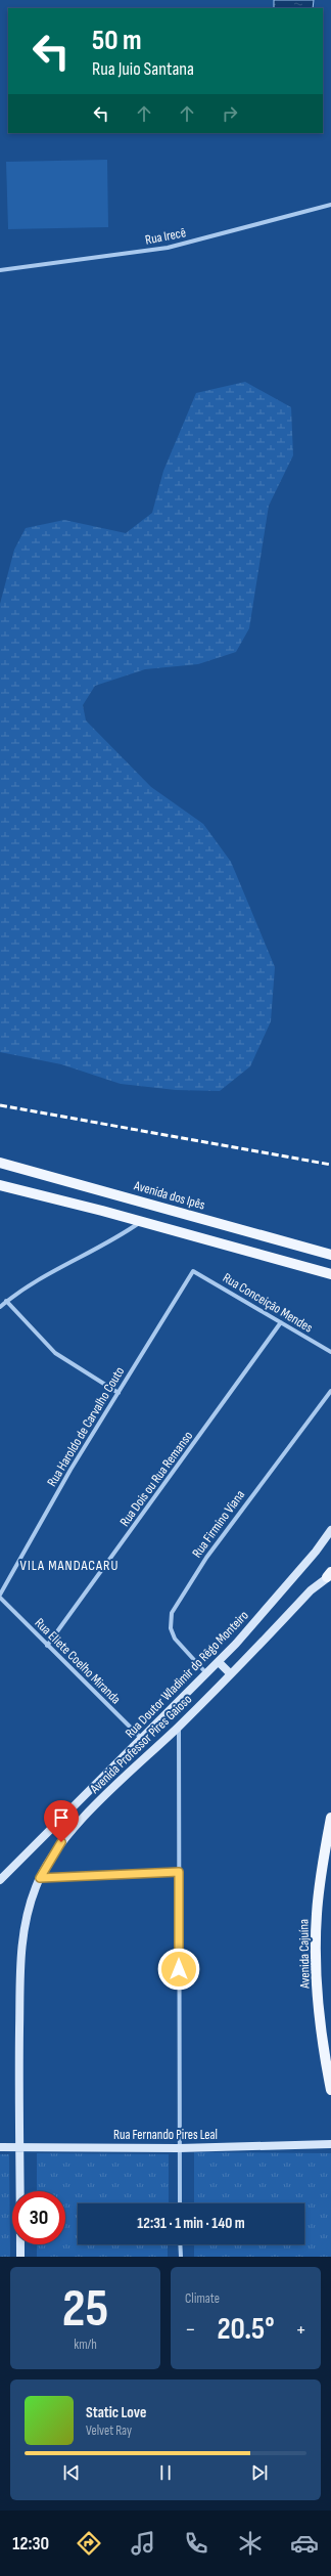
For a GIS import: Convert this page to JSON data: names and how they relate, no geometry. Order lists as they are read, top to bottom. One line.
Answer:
{"streets":{"main road":["Avenida dos Ipês","Rua Doutor Wladimir do Rêgo Monteiro","Avenida Professor Pires Gaioso","Avenida Cajuína","Rua Fernando Pires Leal"],"street":["Rua Irecê","Rua Conceição Mendes","Rua Haroldo de Carvalho Couto","Rua Dois ou Rua Remanso","Rua Firmino Viana","Rua Eliete Coelho Miranda"]},"crossings":[["Rua Conceição Mendes","Rua Haroldo de Carvalho Couto"],["Rua Conceição Mendes","Rua Dois ou Rua Remanso"],["Rua Dois ou Rua Remanso","Rua Eliete Coelho Miranda"],["Rua Firmino Viana","Rua Doutor Wladimir do Rêgo Monteiro"],["Rua Eliete Coelho Miranda","Rua Doutor Wladimir do Rêgo Monteiro"],["Avenida Professor Pires Gaioso","Rua Fernando Pires Leal"]],"districts":["VILA MANDACARU"],"page":{"turn":["50 m","Rua Juio Santana"],"limit":"30","trip":"12:31 · 1 min · 140 m","tile":[["25","km/h"],"Climate"],"heat":["−","20.5°","+"],"song":["Static Love","Velvet Ray"],"tabs":"12:30"}}
